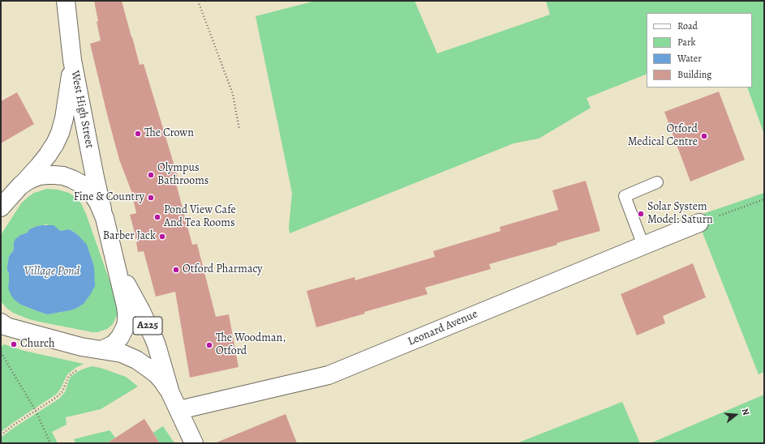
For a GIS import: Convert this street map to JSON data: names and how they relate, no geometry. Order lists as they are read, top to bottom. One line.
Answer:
{"streets":{"street":["West High Street","A225","Leonard Avenue"]},"crossings":[["West High Street","A225"],["A225","Leonard Avenue"]],"water":["Village Pond"],"places":["The Crown","Otford Medical Centre","Olympus Bathrooms","Fine & Country","Solar System Model: Saturn","Pond View Cafe And Tea Rooms","Barber Jack","Otford Pharmacy","Church","The Woodman, Otford"],"legend":["Road","Park","Water","Building"],"north":"right"}
